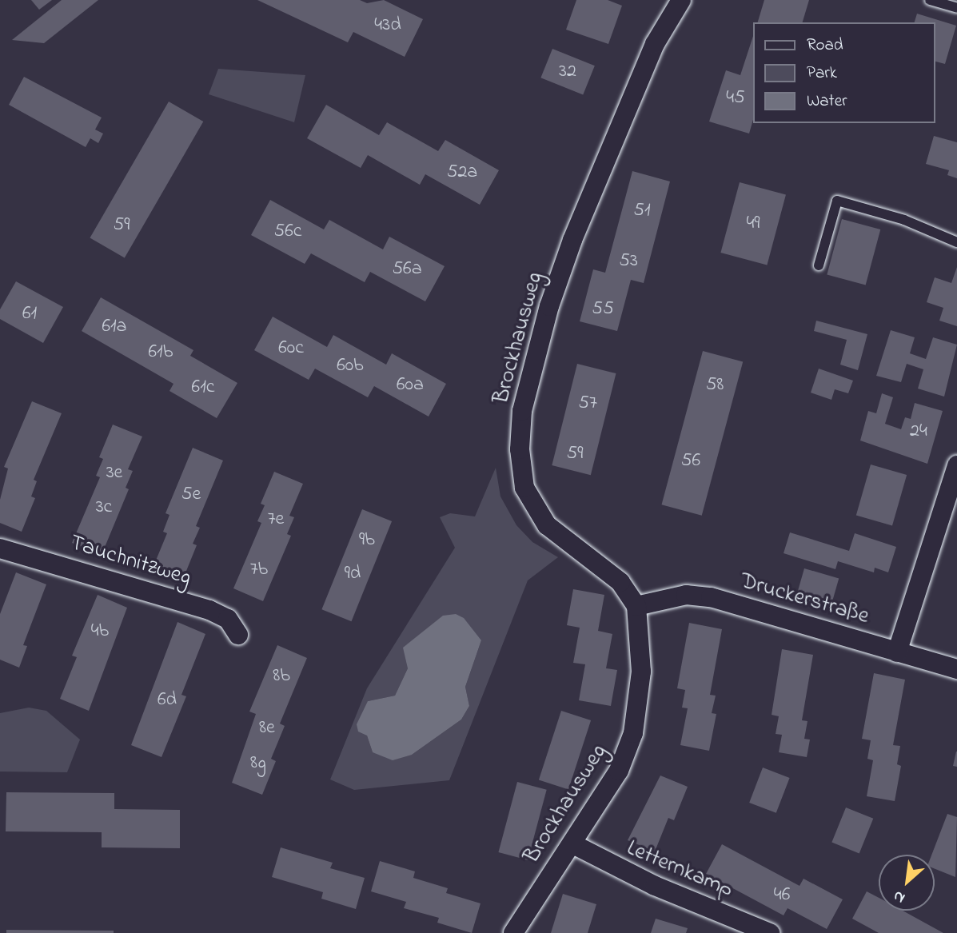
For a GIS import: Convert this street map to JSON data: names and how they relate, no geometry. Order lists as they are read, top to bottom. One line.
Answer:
{"streets":{"street":["Brockhausweg","Tauchnitzweg","Druckerstraße","Letternkamp"]},"crossings":[["Brockhausweg","Druckerstraße"],["Brockhausweg","Letternkamp"]],"house_numbers":["43d","32","45","52a","51","49","59","56c","53","56a","55","61","61a","60c","61b","60b","60a","58","61c","57","24","59","56","3e","5e","3c","7e","9b","7b","9d","4b","8b","6d","8e","8g","46"],"legend":["Road","Park","Water"],"north":"bottom left"}
